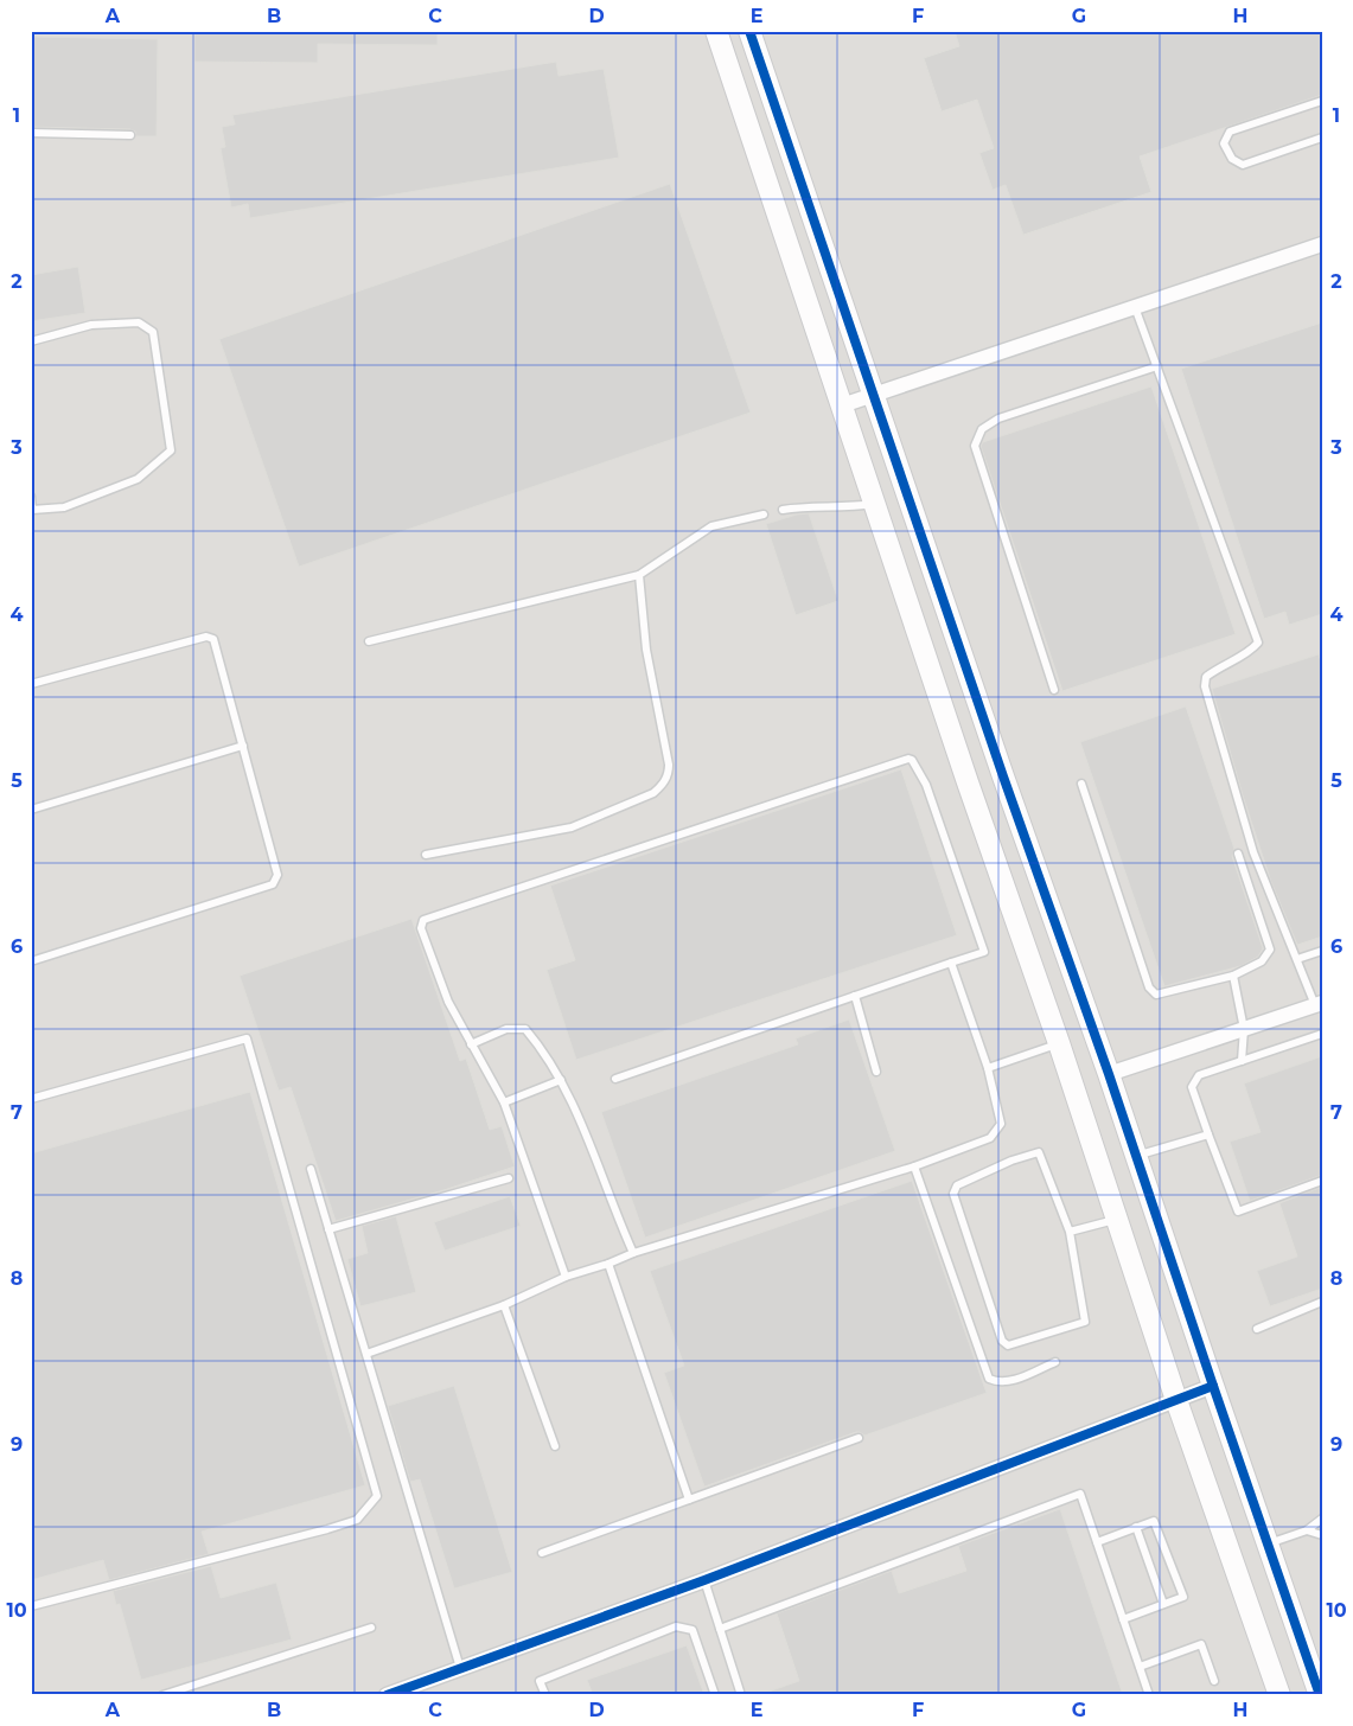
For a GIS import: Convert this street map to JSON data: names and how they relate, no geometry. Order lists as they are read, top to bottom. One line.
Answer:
{"grid":{"columns":["A","B","C","D","E","F","G","H"],"rows":["1","2","3","4","5","6","7","8","9","10"]}}
